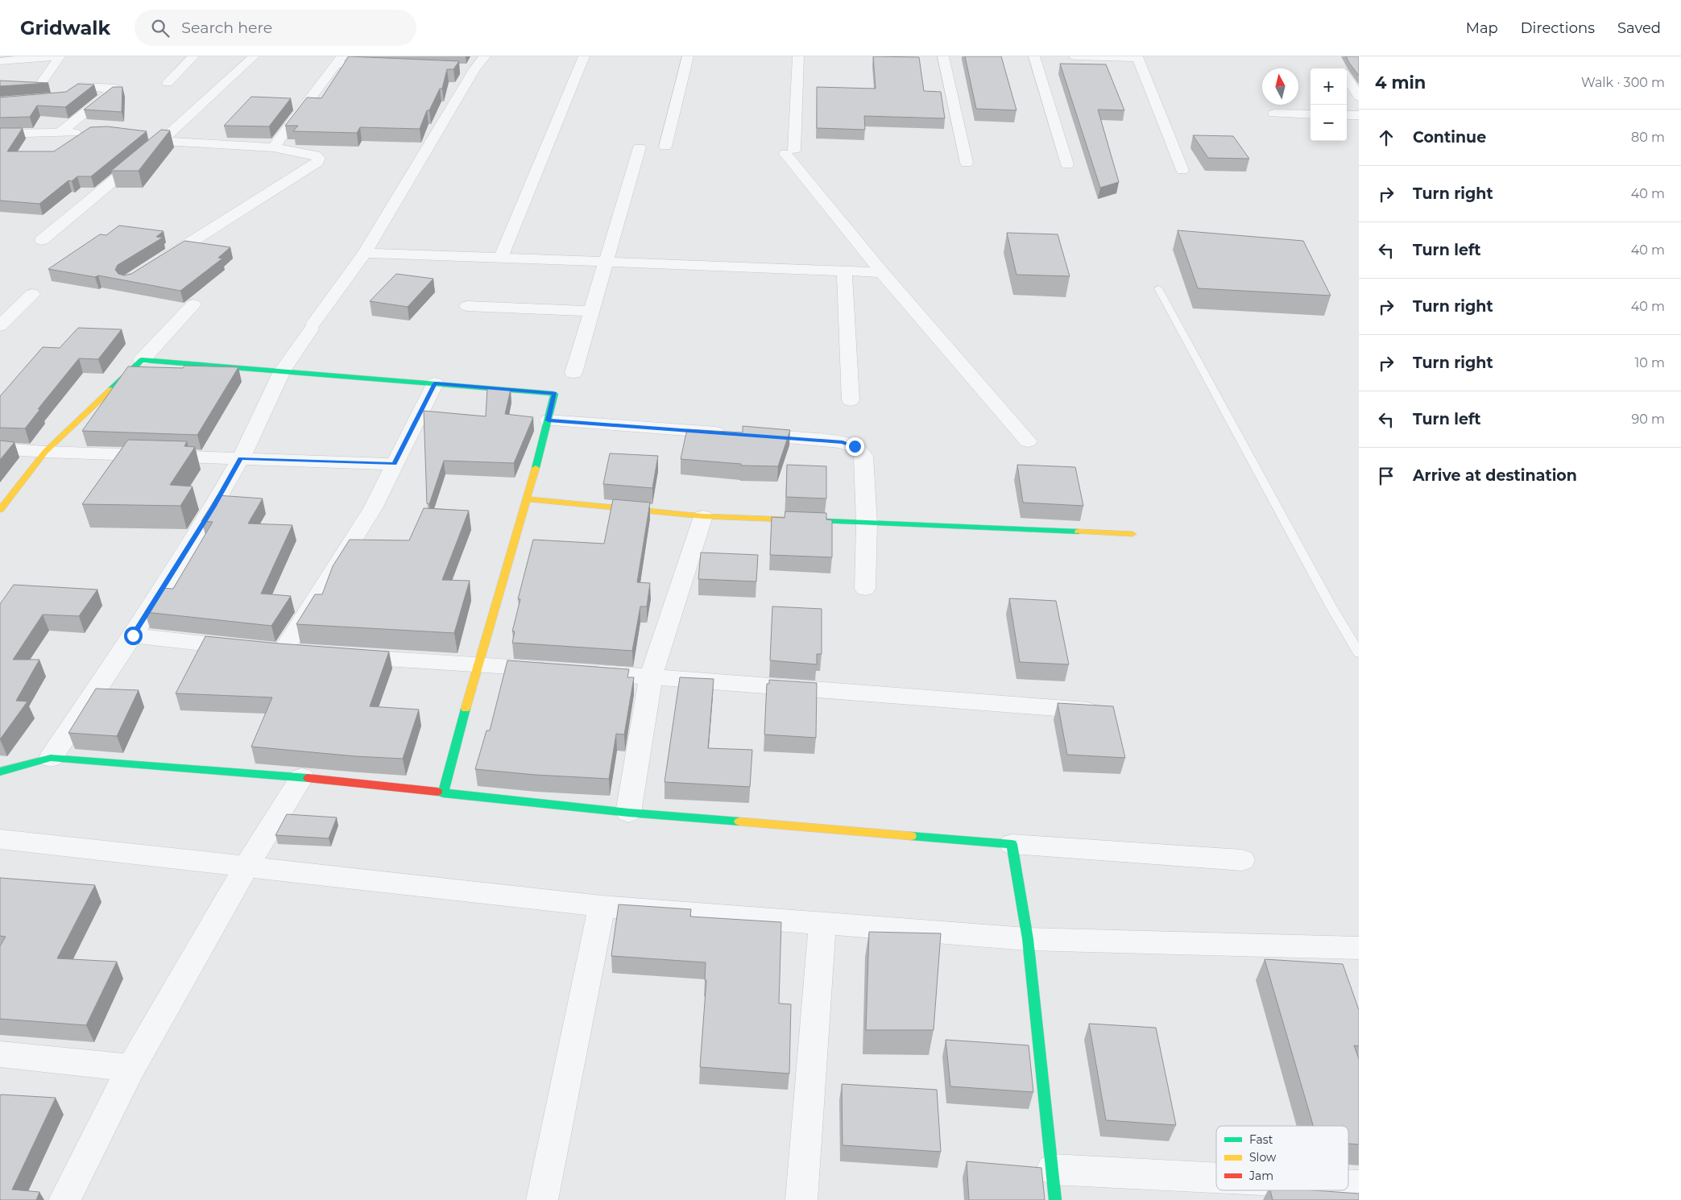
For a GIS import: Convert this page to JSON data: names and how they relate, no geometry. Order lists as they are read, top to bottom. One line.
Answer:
{"legend":["Fast","Slow","Jam"],"north":"top","page":{"header":"Gridwalk","search":"Search here","nav":["Map","Directions","Saved"],"heading":["4 min","Walk · 300 m"],"map_buttons":["+","−"],"list":[["Continue","80 m"],["Turn right","40 m"],["Turn left","40 m"],["Turn right","40 m"],["Turn right","10 m"],["Turn left","90 m"],"Arrive at destination"]}}
